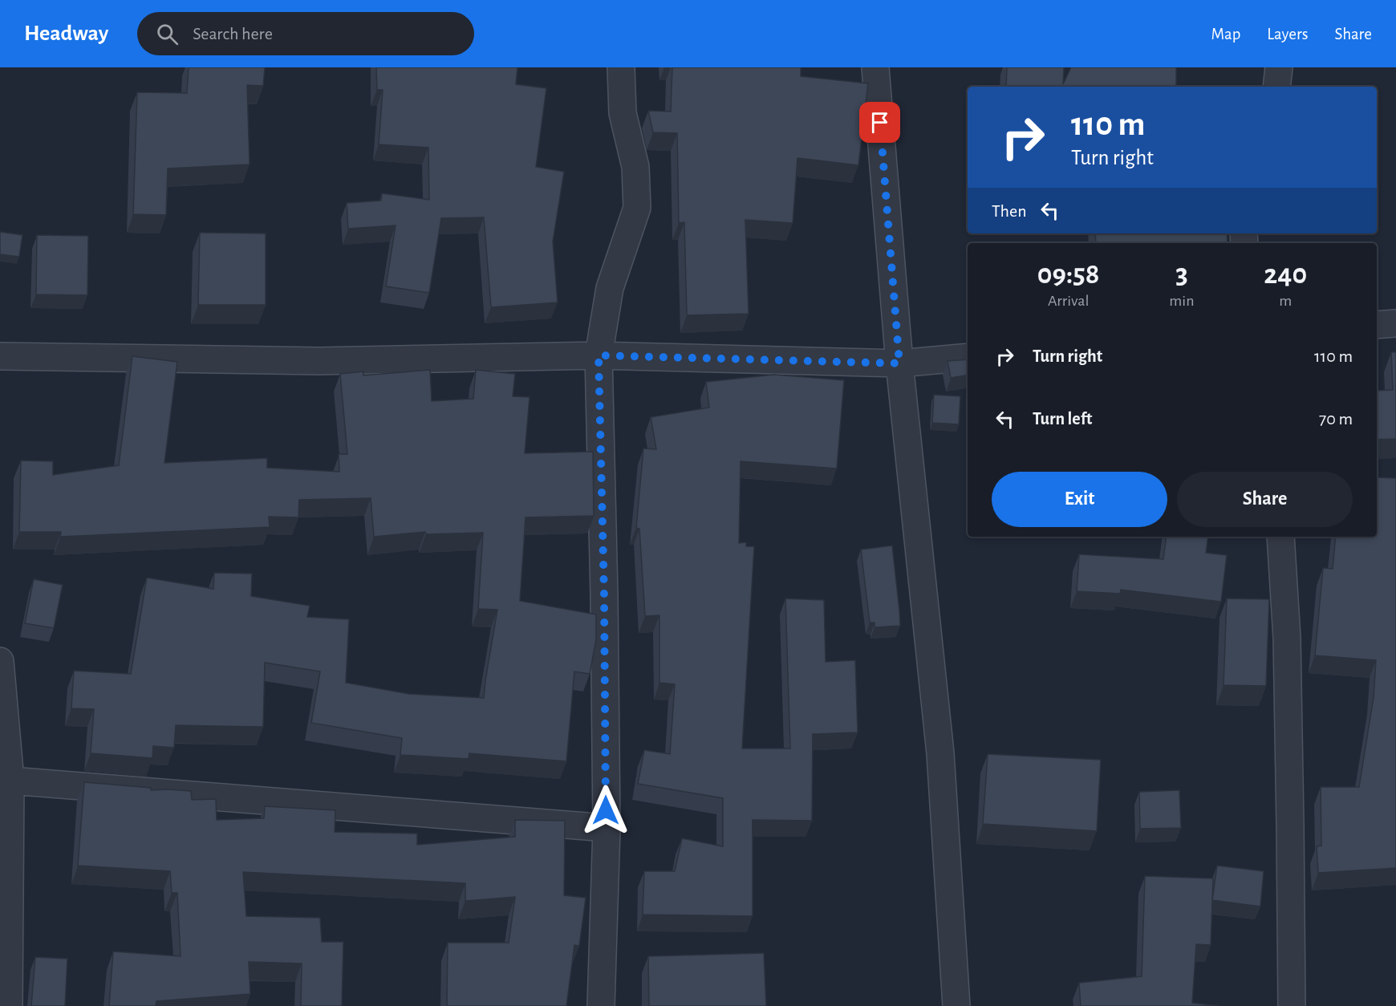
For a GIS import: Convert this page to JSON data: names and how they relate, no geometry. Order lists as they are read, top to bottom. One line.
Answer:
{"page":{"header":"Headway","search":"Search here","nav":["Map","Layers","Share"],"turn":["110 m","Turn right"],"then":"Then","eta":["09:58","Arrival","3","min","240","m"],"list":[{"name":"Turn right","value":"110 m"},{"name":"Turn left","value":"70 m"}],"buttons":["Exit","Share"]}}
